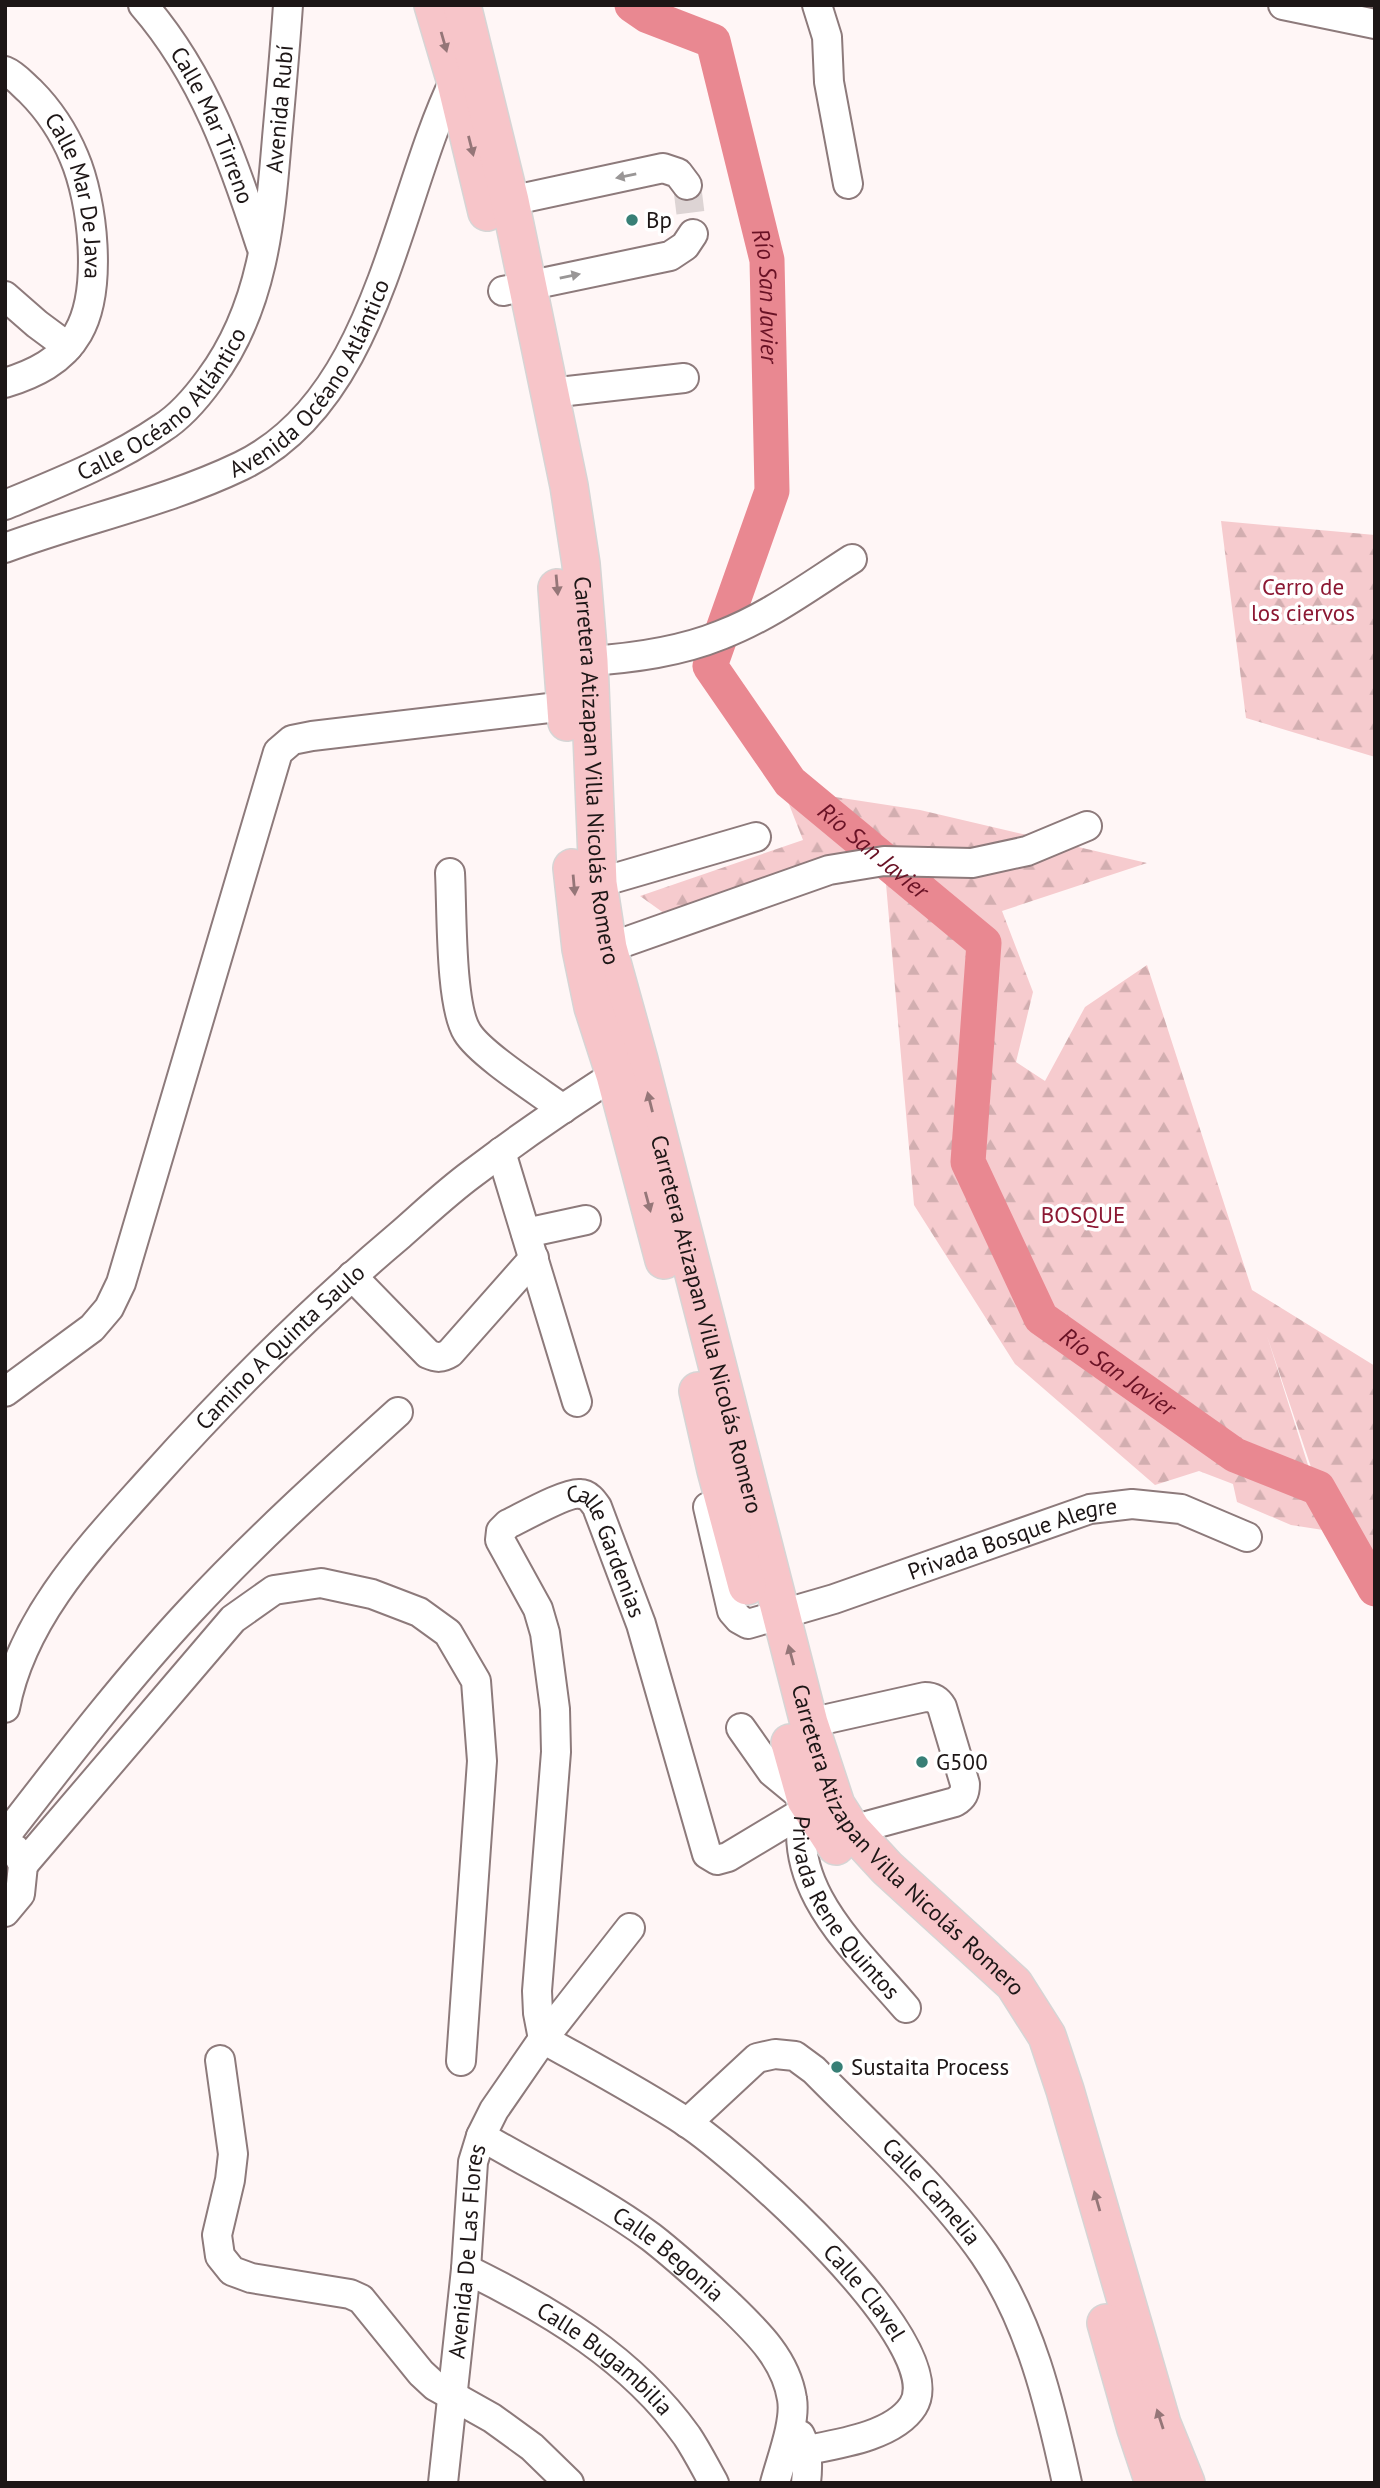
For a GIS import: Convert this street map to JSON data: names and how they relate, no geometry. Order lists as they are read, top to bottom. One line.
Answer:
{"streets":{"main road":["Carretera Atizapan Villa Nicolás Romero"],"street":["Avenida Rubí","Calle Mar Tirreno","Calle Mar De Java","Avenida Océano Atlántico","Calle Océano Atlántico","Camino A Quinta Saulo","Privada Bosque Alegre","Calle Gardenias","Privada Rene Quintos","Calle Camelia","Avenida De Las Flores","Calle Begonia","Calle Clavel","Calle Bugambilia"]},"crossings":[["Avenida Rubí","Calle Mar Tirreno"],["Avenida Rubí","Calle Océano Atlántico"],["Calle Mar Tirreno","Calle Océano Atlántico"],["Avenida Océano Atlántico","Carretera Atizapan Villa Nicolás Romero"],["Carretera Atizapan Villa Nicolás Romero","Camino A Quinta Saulo"],["Carretera Atizapan Villa Nicolás Romero","Privada Bosque Alegre"],["Carretera Atizapan Villa Nicolás Romero","Calle Gardenias"],["Carretera Atizapan Villa Nicolás Romero","Privada Rene Quintos"],["Calle Gardenias","Privada Rene Quintos"],["Calle Gardenias","Avenida De Las Flores"],["Calle Gardenias","Calle Clavel"],["Calle Camelia","Calle Clavel"],["Avenida De Las Flores","Calle Begonia"],["Avenida De Las Flores","Calle Clavel"],["Avenida De Las Flores","Calle Bugambilia"]],"water":["Río San Javier"],"parks":["Cerro de los ciervos","BOSQUE"],"places":["Bp","G500","Sustaita Process"]}
